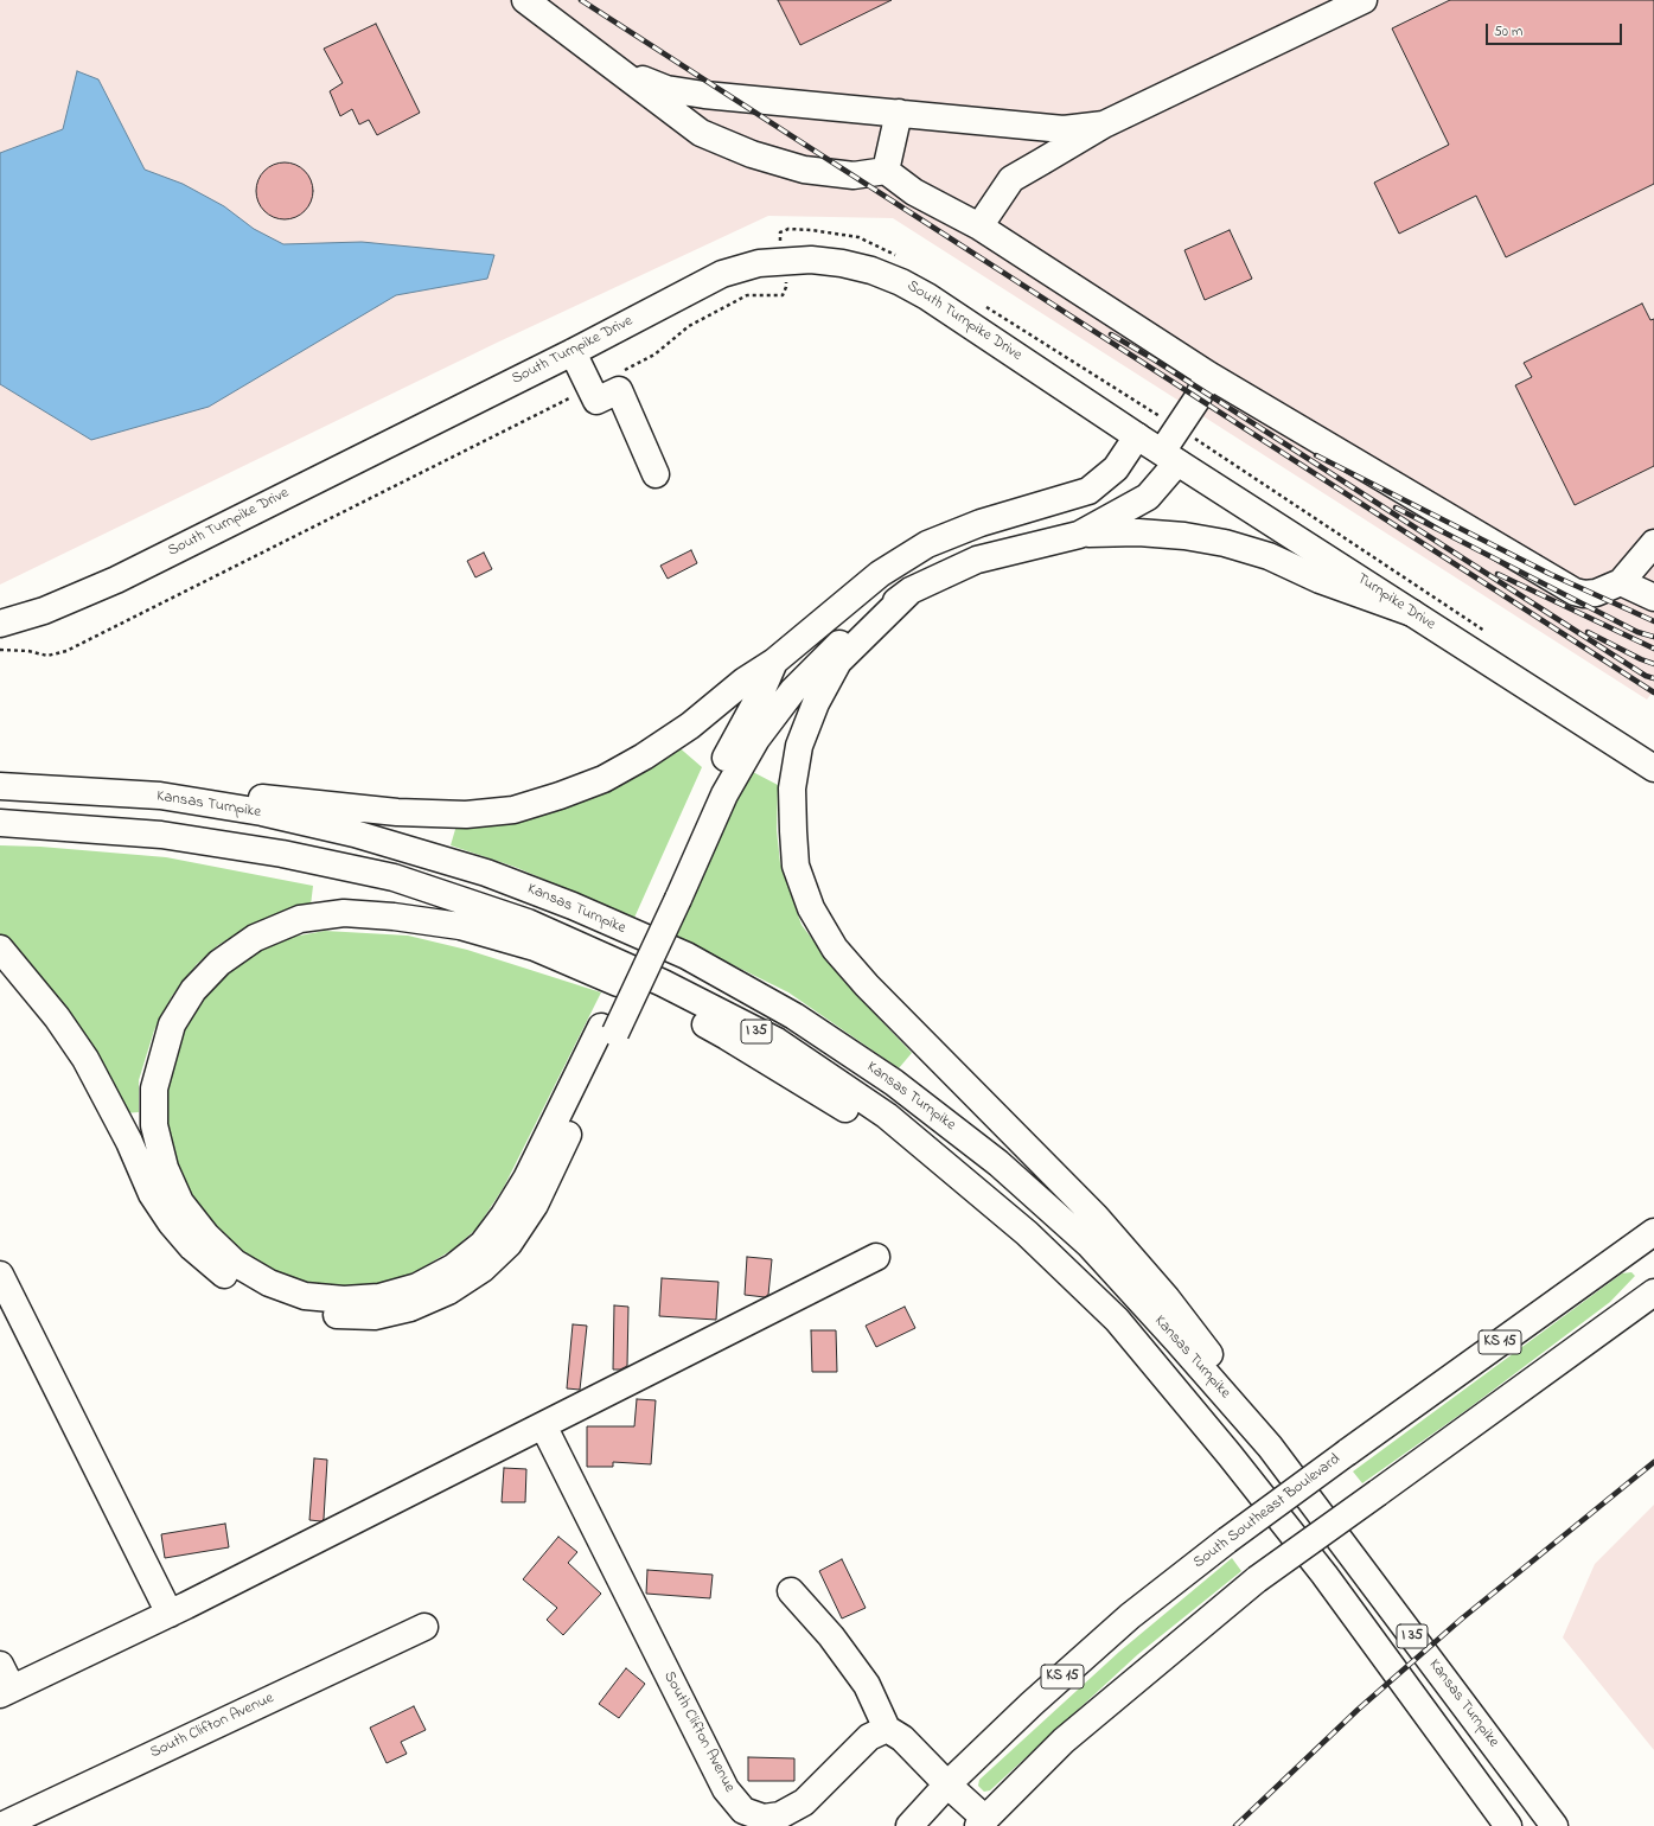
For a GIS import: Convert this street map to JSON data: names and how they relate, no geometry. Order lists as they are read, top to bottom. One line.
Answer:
{"streets":{"main road":["South Turnpike Drive","Turnpike Drive","Kansas Turnpike","I 35","KS 15","South Southeast Boulevard","South Clifton Avenue"]},"crossings":[["South Turnpike Drive","Turnpike Drive"]],"scale_bar":"50 m"}
